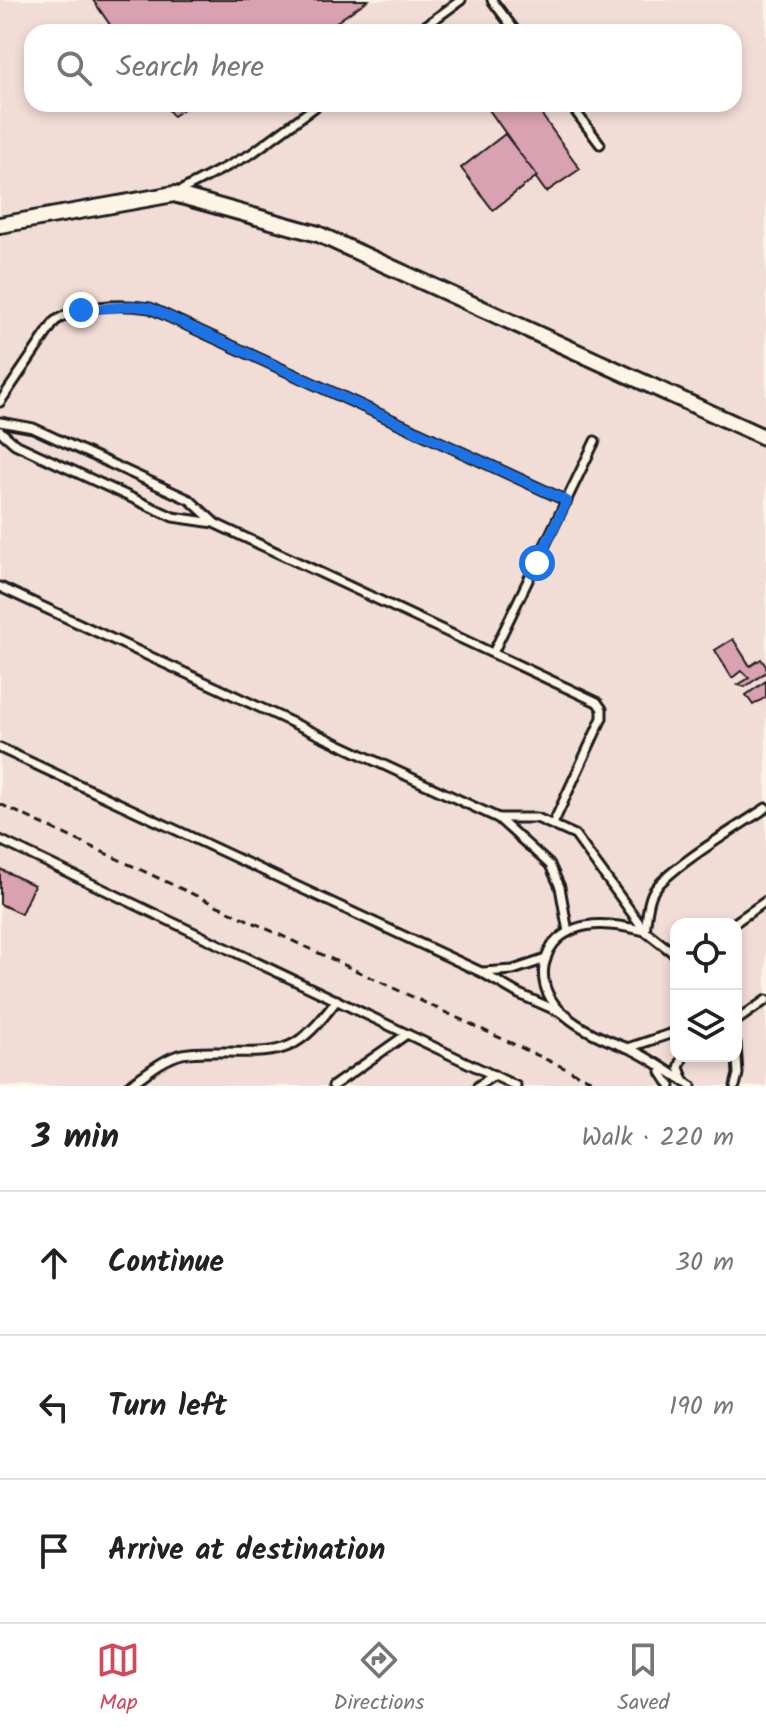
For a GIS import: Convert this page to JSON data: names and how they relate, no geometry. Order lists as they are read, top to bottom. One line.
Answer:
{"page":{"search":"Search here","heading":["3 min","Walk · 220 m"],"list":[["Continue","30 m"],["Turn left","190 m"],"Arrive at destination"],"nav":["Map","Directions","Saved"]}}
